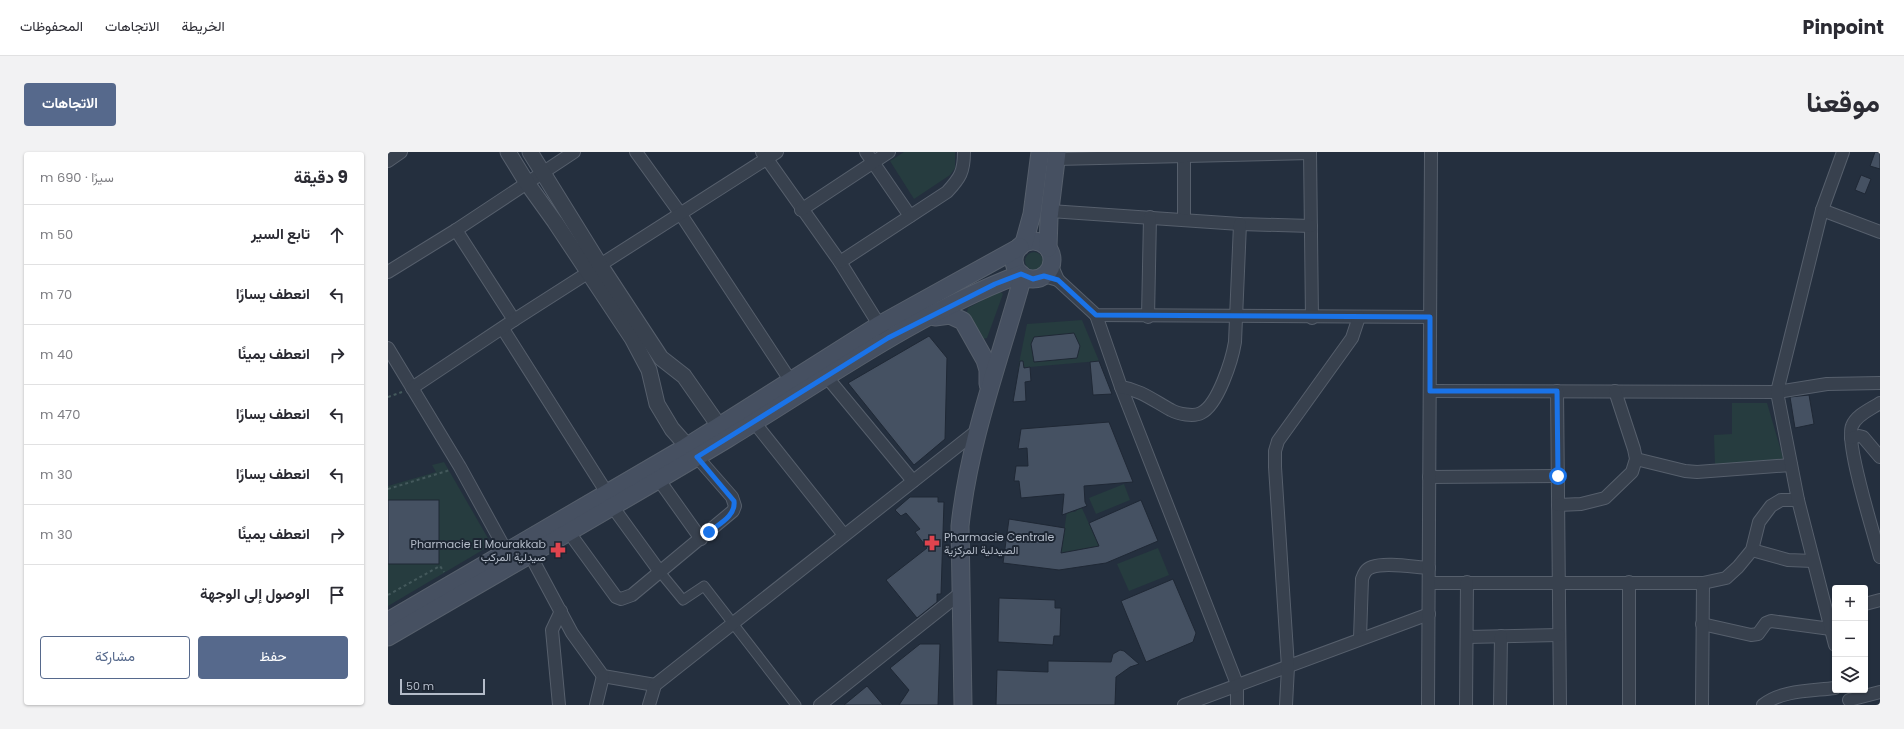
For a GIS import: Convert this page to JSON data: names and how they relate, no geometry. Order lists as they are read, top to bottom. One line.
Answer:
{"places":{"pharmacy":["Pharmacie Centrale الصيدلية المركزية","Pharmacie El Mourakkab صيدلية المركب"]},"scale_bar":"50 m","page":{"header":"Pinpoint","nav":["الخريطة","الاتجاهات","المحفوظات"],"title":"موقعنا","buttons":["الاتجاهات",["حفظ","مشاركة"]],"heading":["9 دقيقة","سيرًا · 690 m"],"list":[["تابع السير","50 m"],["انعطف يسارًا","70 m"],["انعطف يمينًا","40 m"],["انعطف يسارًا","470 m"],["انعطف يسارًا","30 m"],["انعطف يمينًا","30 m"],"الوصول إلى الوجهة"],"map_buttons":["+","−"],"scale":"50 m"}}
